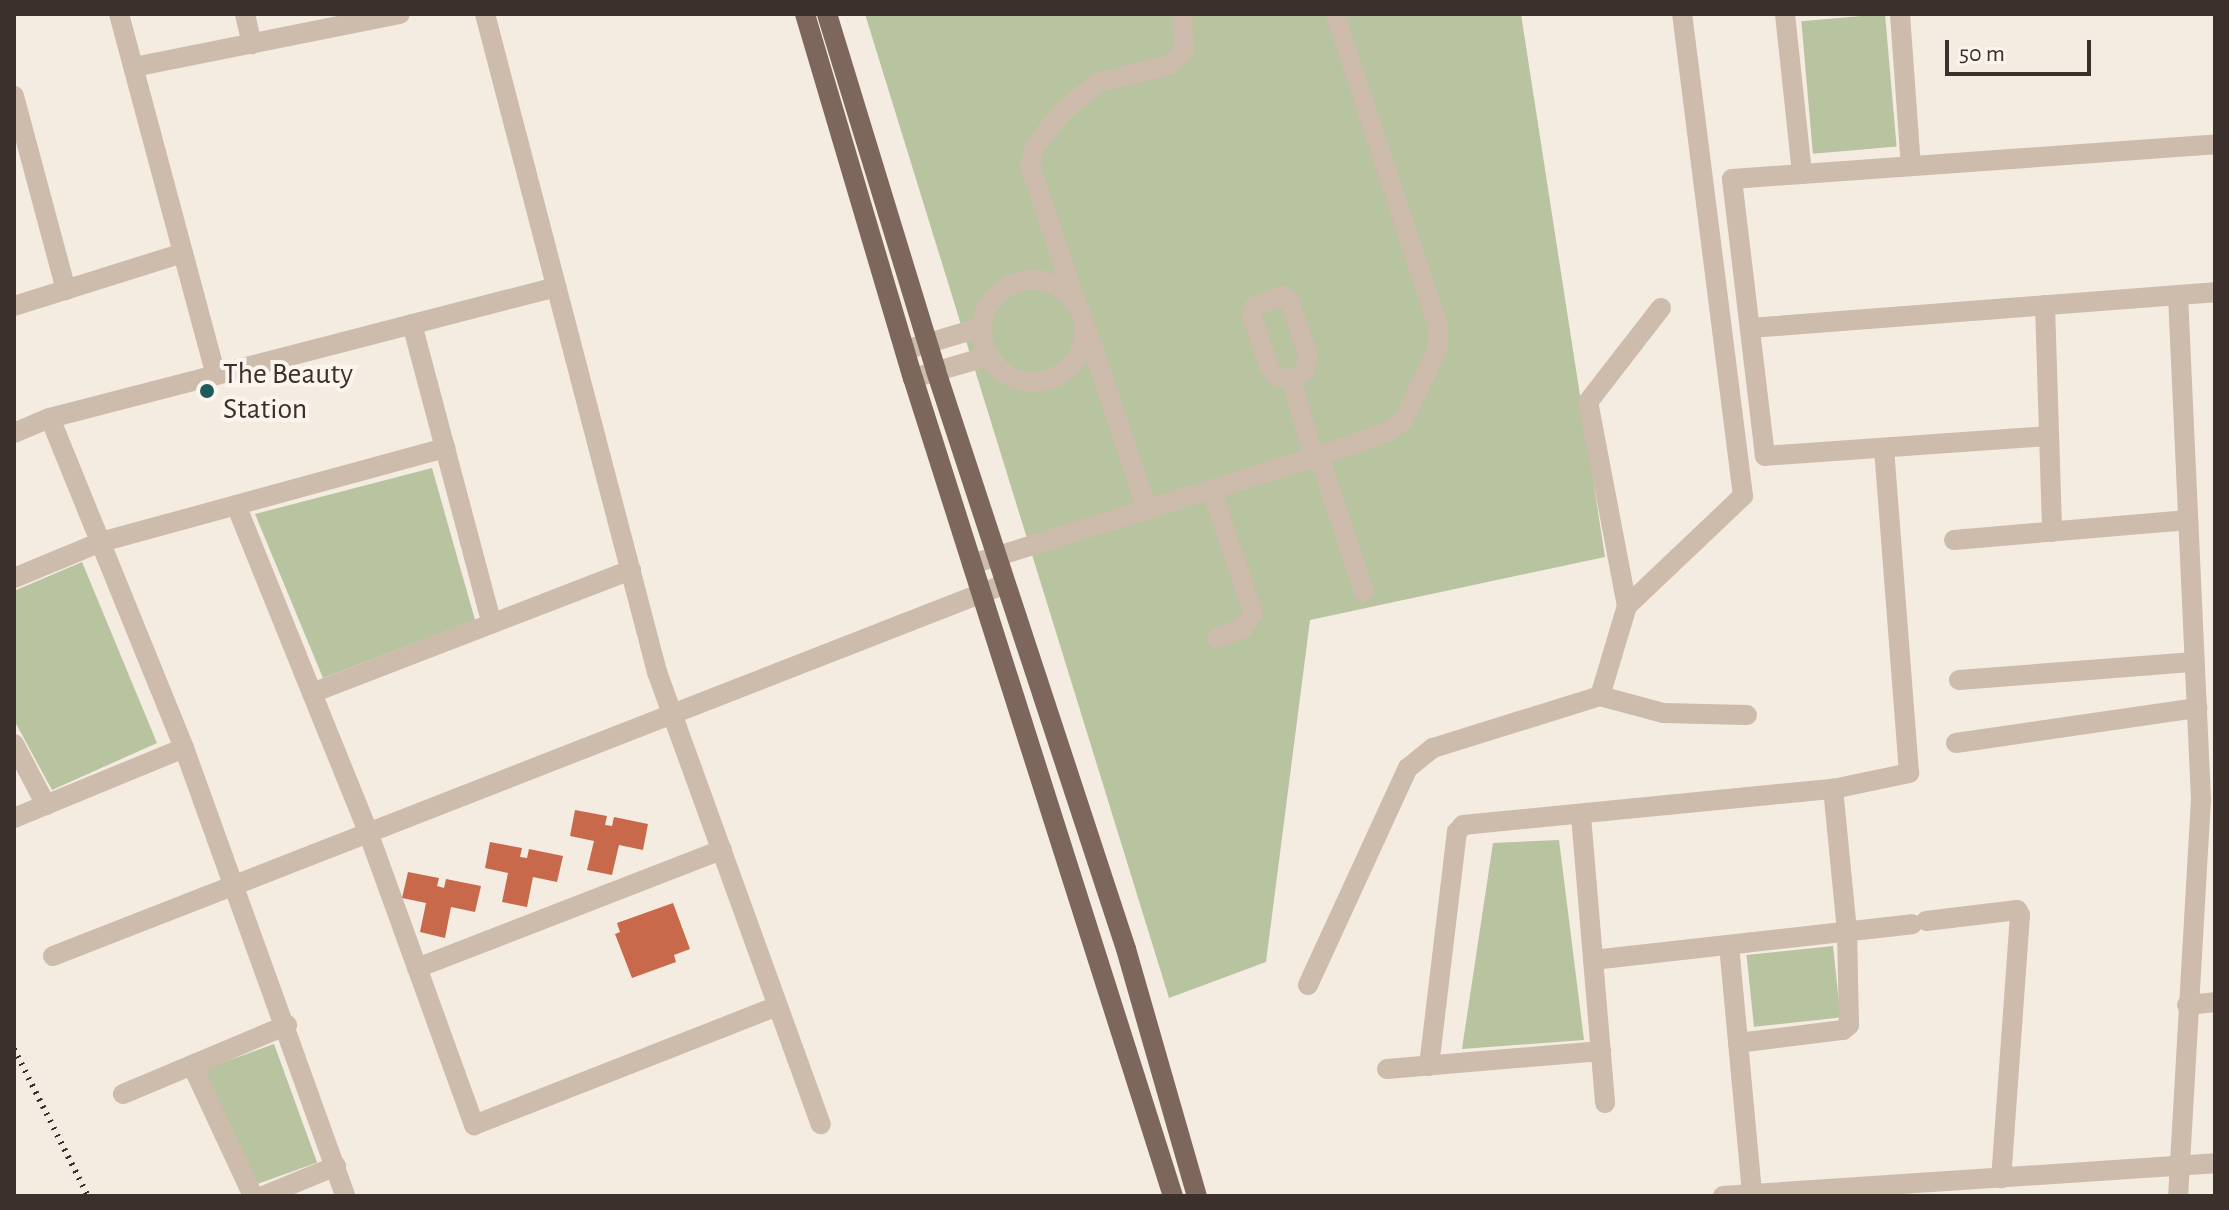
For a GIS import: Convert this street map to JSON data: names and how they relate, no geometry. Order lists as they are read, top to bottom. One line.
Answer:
{"places":["The Beauty Station"],"scale_bar":"50 m"}
